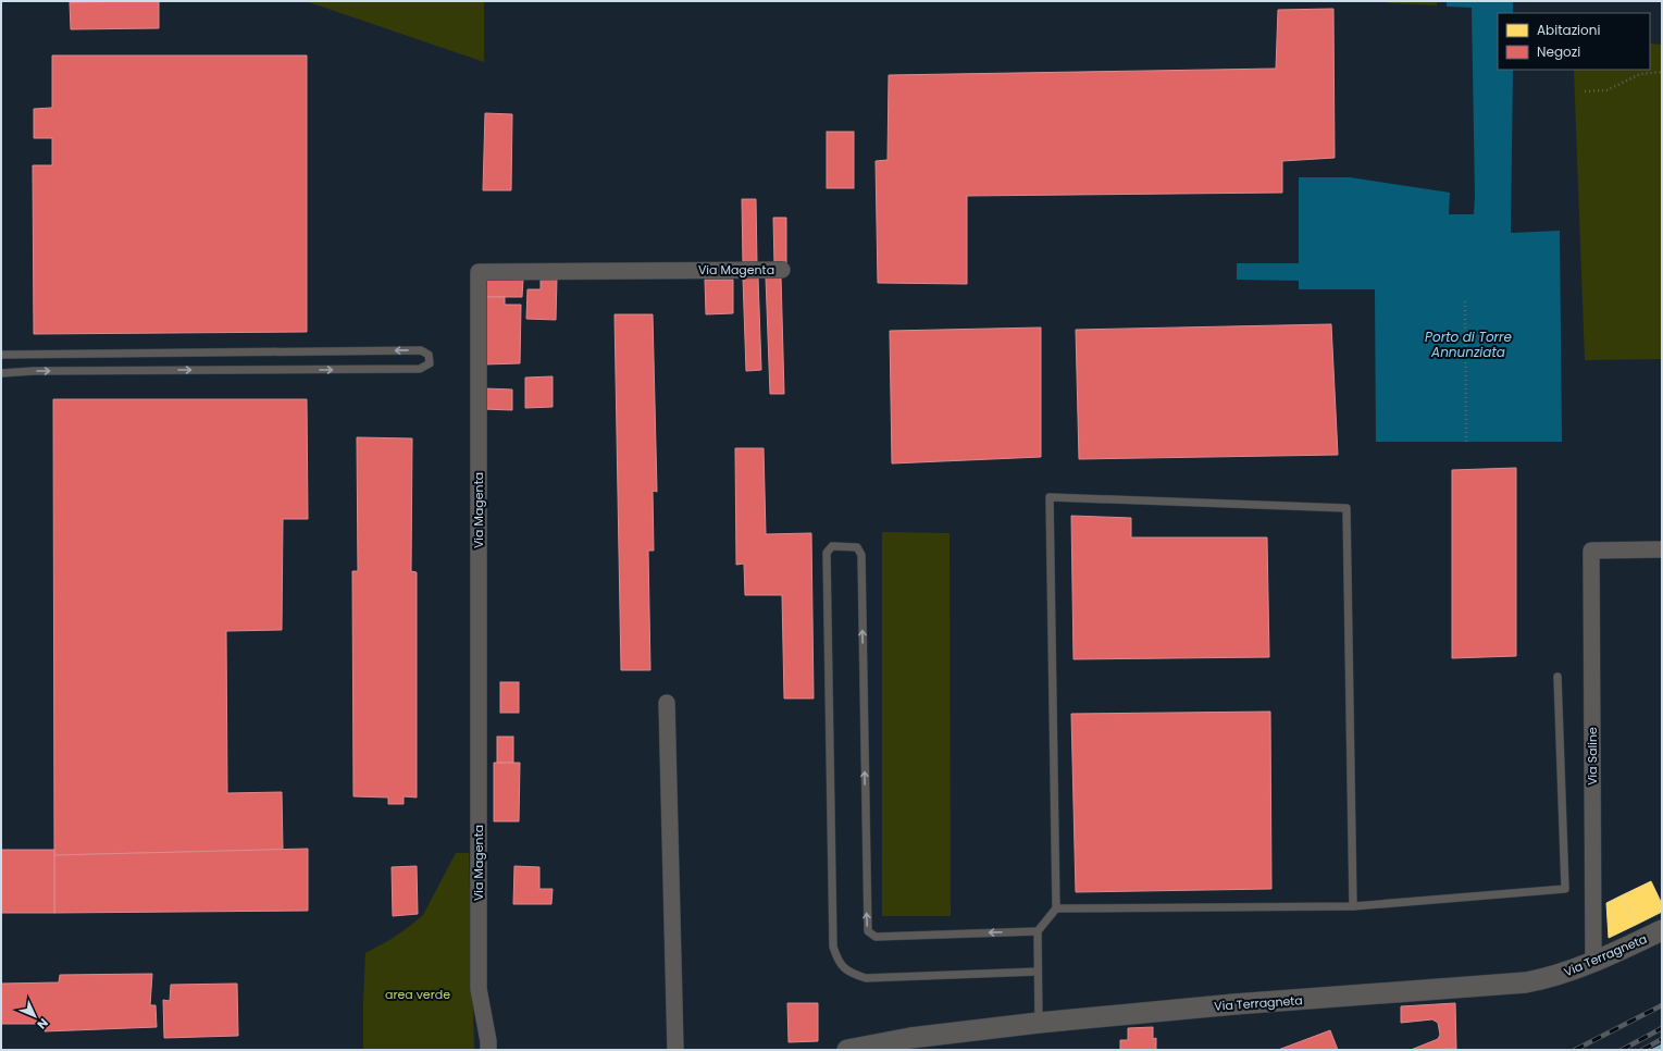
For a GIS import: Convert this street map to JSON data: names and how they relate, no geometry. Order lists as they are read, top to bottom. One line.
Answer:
{"streets":{"street":["Via Magenta","Via Saline","Via Terragneta"]},"crossings":[["Via Saline","Via Terragneta"]],"water":["Porto di Torre Annunziata"],"parks":["area verde"],"legend":["Abitazioni","Negozi"],"north":"bottom right"}
